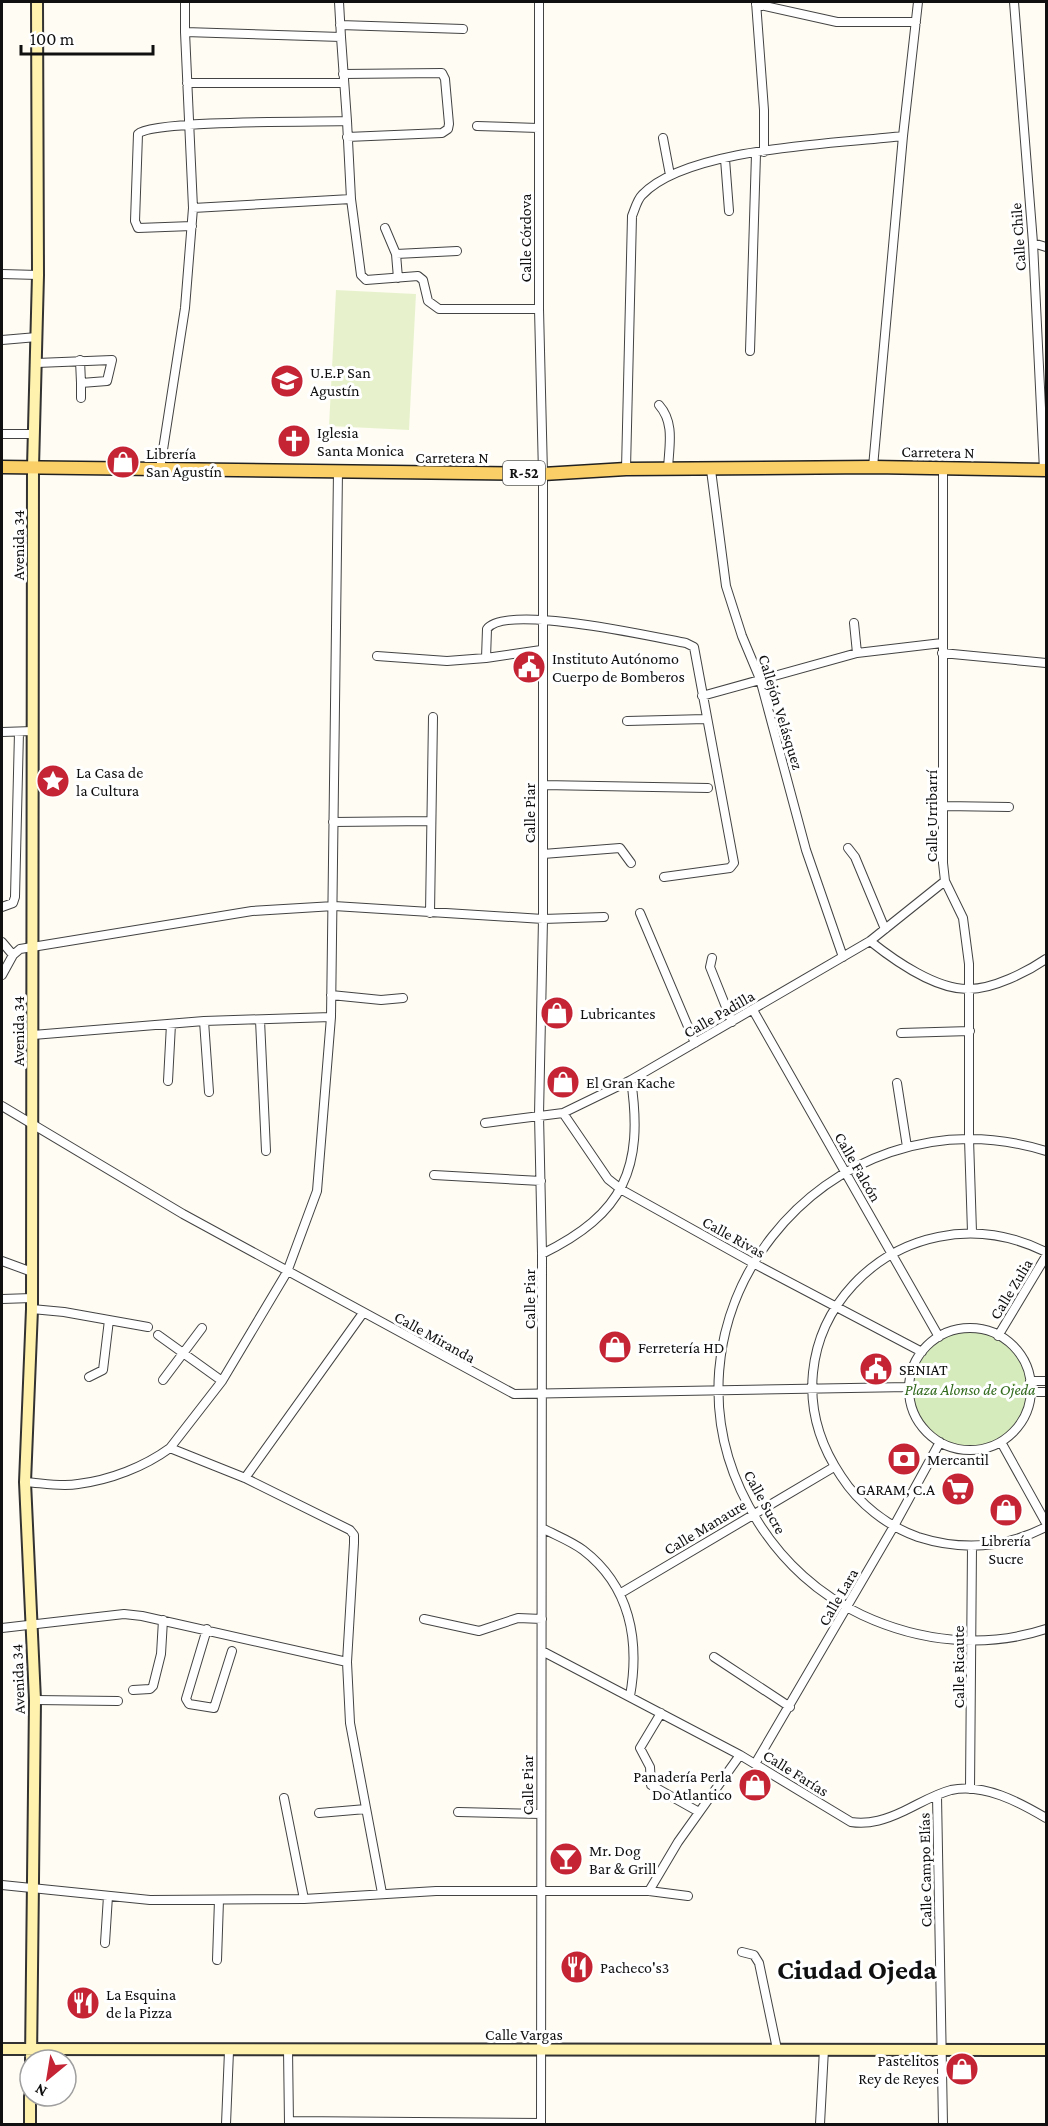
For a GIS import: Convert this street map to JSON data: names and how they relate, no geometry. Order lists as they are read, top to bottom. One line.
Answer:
{"streets":{"main road":["Carretera N","R-52"],"street":["Calle Chile","Calle Córdova","Avenida 34","Callejón Velásquez","Calle Piar","Calle Urribarrí","Calle Padilla","Calle Falcón","Calle Rivas","Calle Zulia","Calle Miranda","Calle Sucre","Calle Manaure","Calle Lara","Calle Ricaute","Calle Farías","Calle Campo Elías","Calle Vargas"]},"crossings":[["Calle Chile","Carretera N"],["Calle Córdova","Carretera N"],["Calle Córdova","Calle Piar"],["Carretera N","Avenida 34"],["Carretera N","Callejón Velásquez"],["Carretera N","Calle Piar"],["Carretera N","Calle Urribarrí"],["Avenida 34","Calle Miranda"],["Callejón Velásquez","Calle Padilla"],["Calle Piar","Calle Padilla"],["Calle Piar","Calle Miranda"],["Calle Piar","Calle Farías"],["Calle Piar","Calle Vargas"],["Calle Urribarrí","Calle Padilla"],["Calle Urribarrí","Calle Sucre"],["Calle Padilla","Calle Falcón"],["Calle Padilla","Calle Rivas"],["Calle Falcón","Calle Rivas"],["Calle Falcón","Calle Zulia"],["Calle Falcón","Calle Miranda"],["Calle Falcón","Calle Sucre"],["Calle Falcón","Calle Lara"],["Calle Rivas","Calle Zulia"],["Calle Rivas","Calle Miranda"],["Calle Rivas","Calle Sucre"],["Calle Rivas","Calle Lara"],["Calle Zulia","Calle Miranda"],["Calle Zulia","Calle Lara"],["Calle Miranda","Calle Sucre"],["Calle Miranda","Calle Lara"],["Calle Sucre","Calle Manaure"],["Calle Sucre","Calle Lara"],["Calle Sucre","Calle Ricaute"],["Calle Lara","Calle Farías"],["Calle Ricaute","Calle Farías"],["Calle Farías","Calle Campo Elías"],["Calle Campo Elías","Calle Vargas"]],"districts":["Ciudad Ojeda"],"parks":["Plaza Alonso de Ojeda"],"places":{"school or university":["U.E.P San Agustín"],"church":["Iglesia Santa Monica"],"shop":["Librería San Agustín","Lubricantes","El Gran Kache","Ferretería HD","Librería Sucre","Panadería Perla Do Atlantico","Pastelitos Rey de Reyes"],"public building":["Instituto Autónomo Cuerpo de Bomberos","SENIAT"],"place":["La Casa de la Cultura"],"bank":["Mercantil"],"supermarket":["GARAM, C.A"],"bar":["Mr. Dog Bar & Grill"],"restaurant":["Pacheco's3","La Esquina de la Pizza"]},"scale_bar":"100 m","north":"bottom left"}
